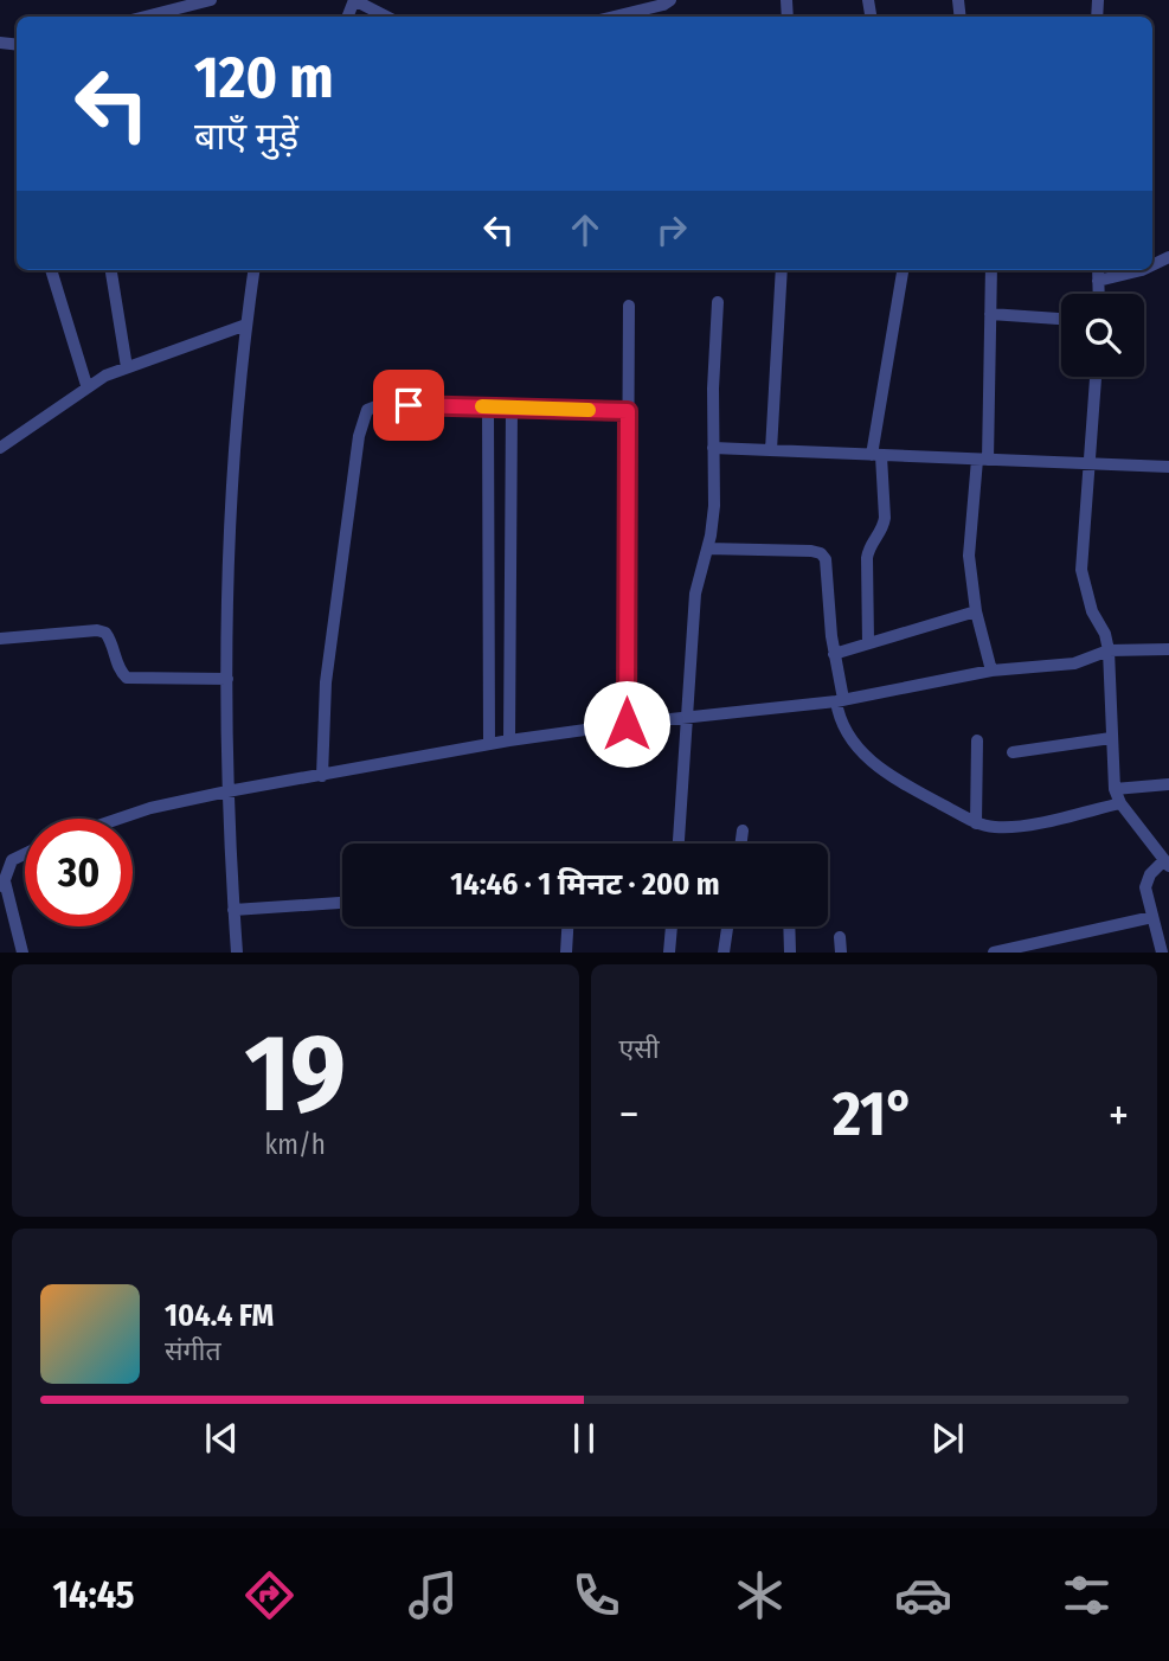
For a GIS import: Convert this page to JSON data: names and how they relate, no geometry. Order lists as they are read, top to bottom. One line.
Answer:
{"page":{"turn":["120 m","बाएँ मुड़ें"],"limit":"30","trip":"14:46 · 1 मिनट · 200 m","tile":[["19","km/h"],"एसी"],"heat":["−","21°","+"],"song":["104.4 FM","संगीत"],"tabs":"14:45"}}
